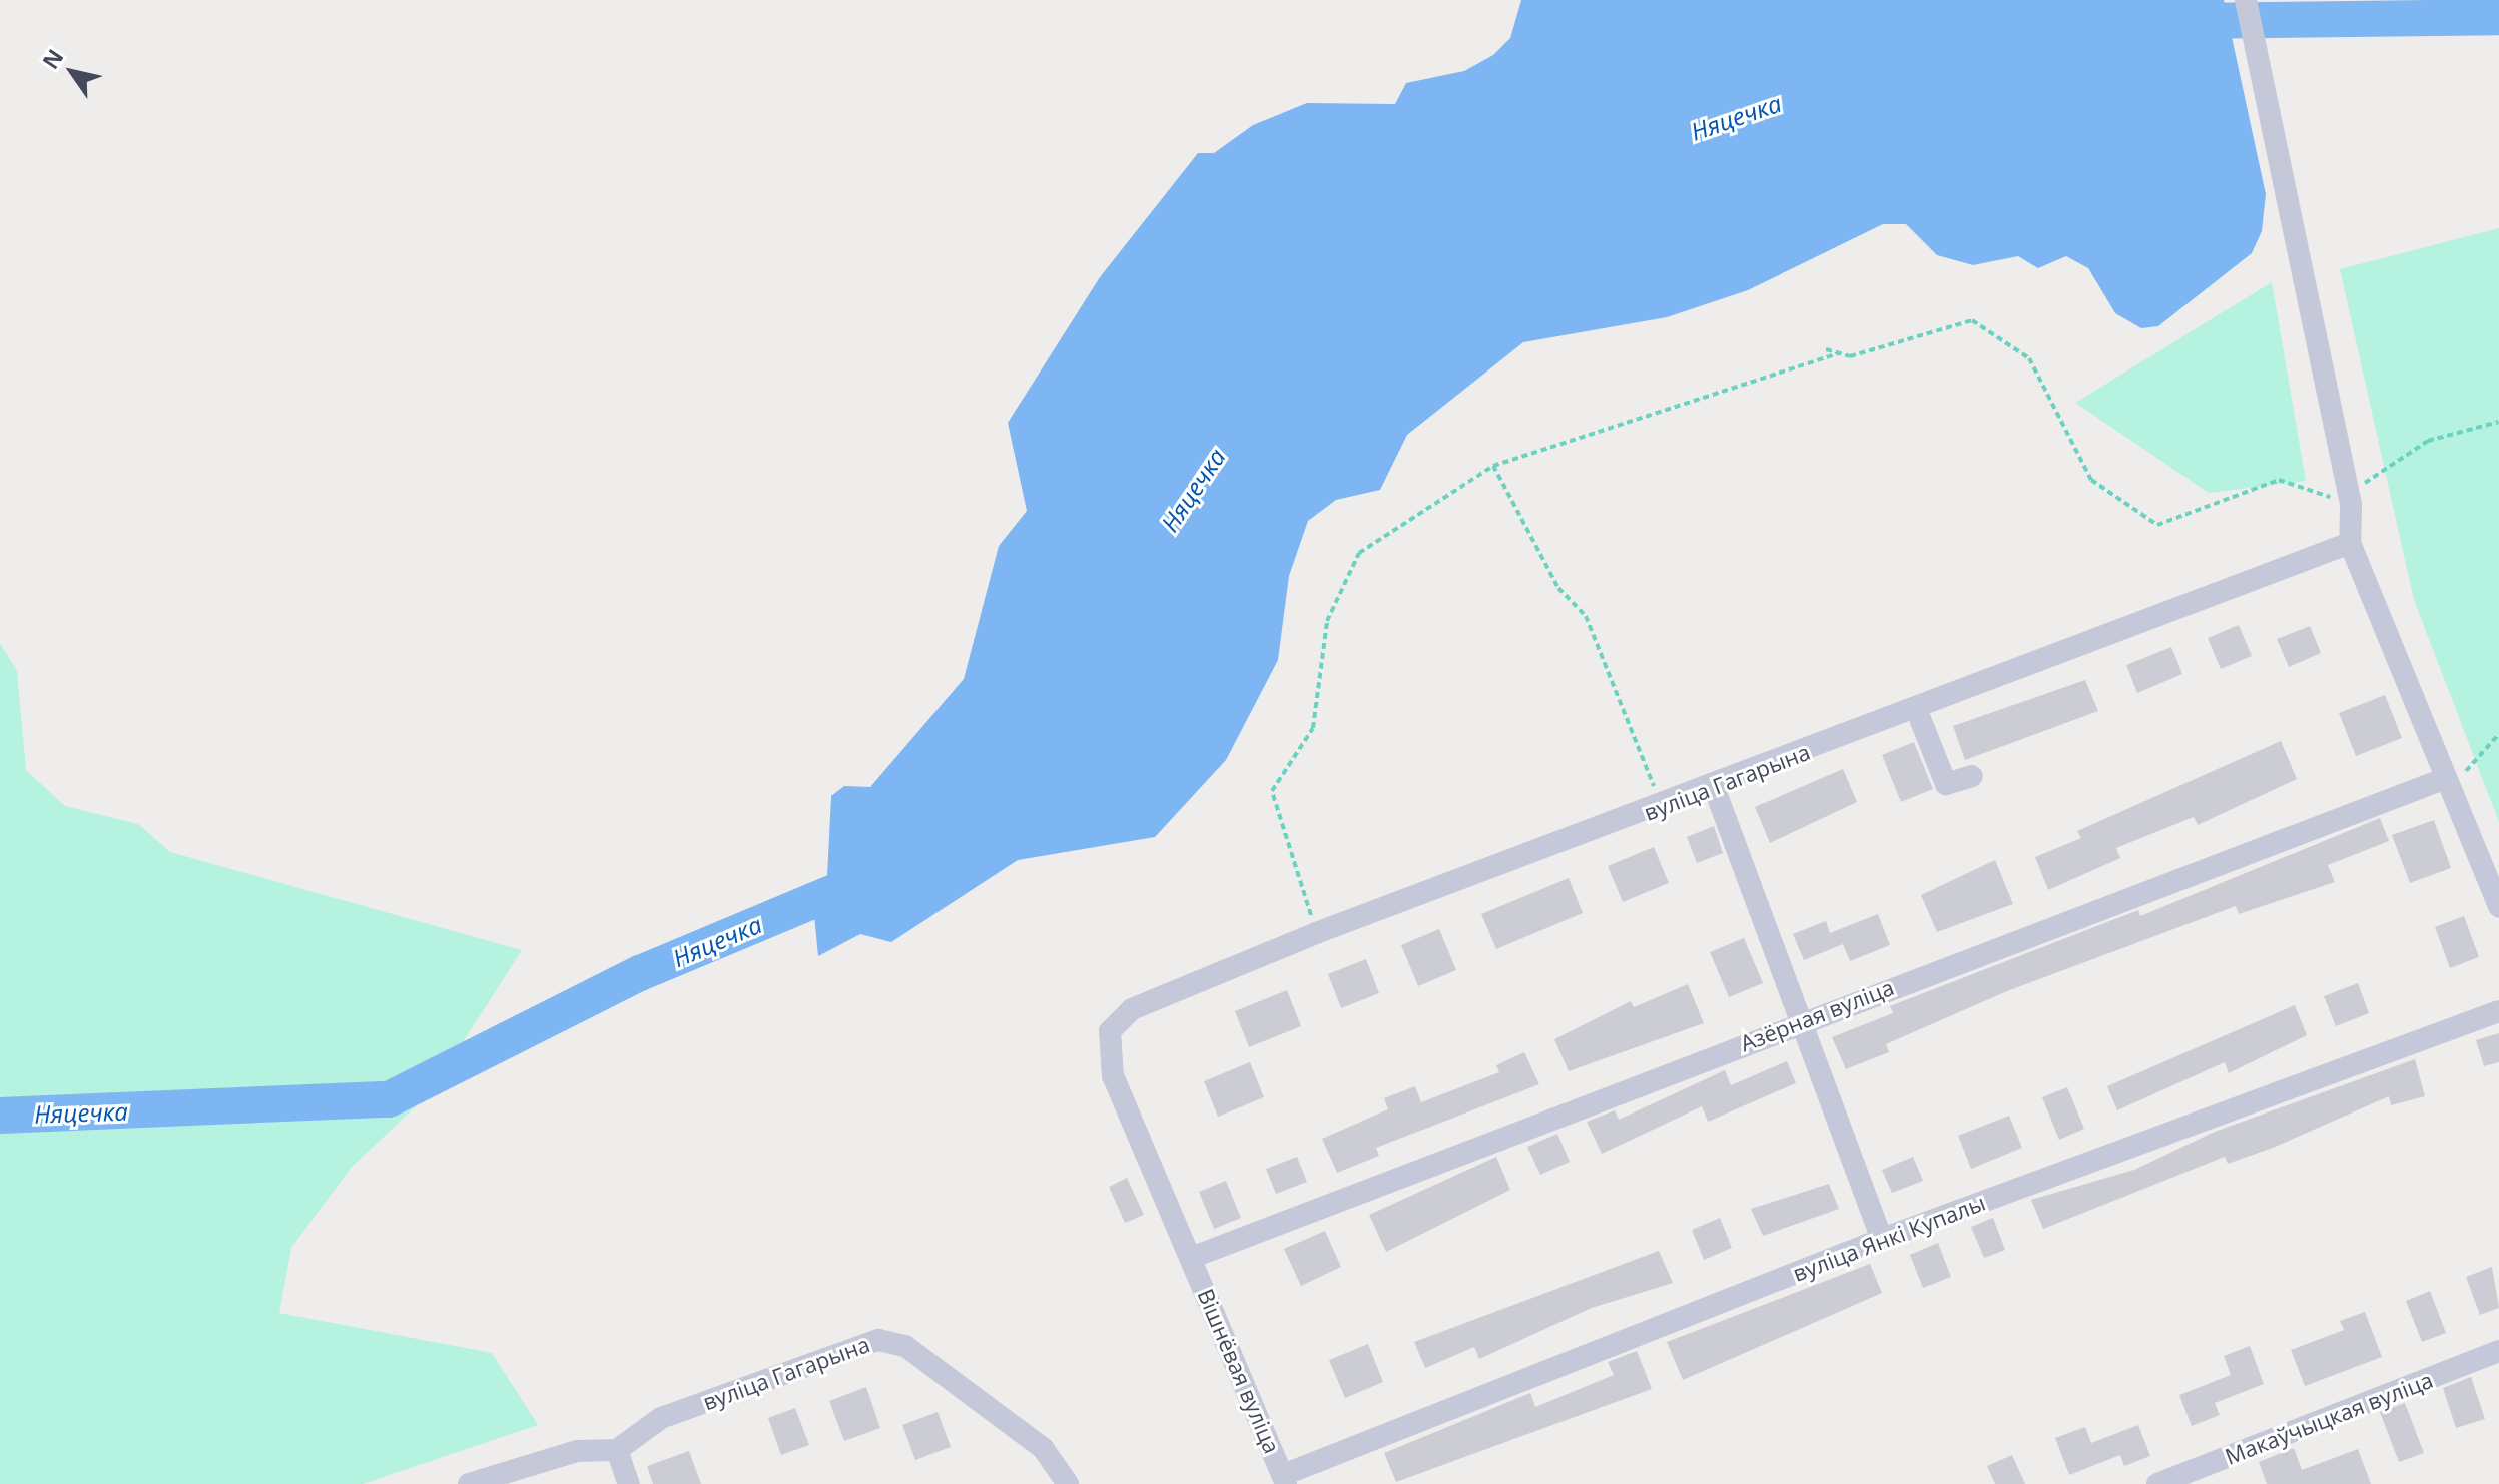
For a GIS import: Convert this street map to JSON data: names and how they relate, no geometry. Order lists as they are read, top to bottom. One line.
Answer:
{"streets":{"street":["вуліца Гагарына","Азёрная вуліца","вуліца Янкі Купалы","Вішнёвая вуліца","Макаўчыцкая вуліца"]},"crossings":[["вуліца Гагарына","Вішнёвая вуліца"],["Азёрная вуліца","Вішнёвая вуліца"],["вуліца Янкі Купалы","Вішнёвая вуліца"]],"water":["Няцечка"],"north":"top left"}
